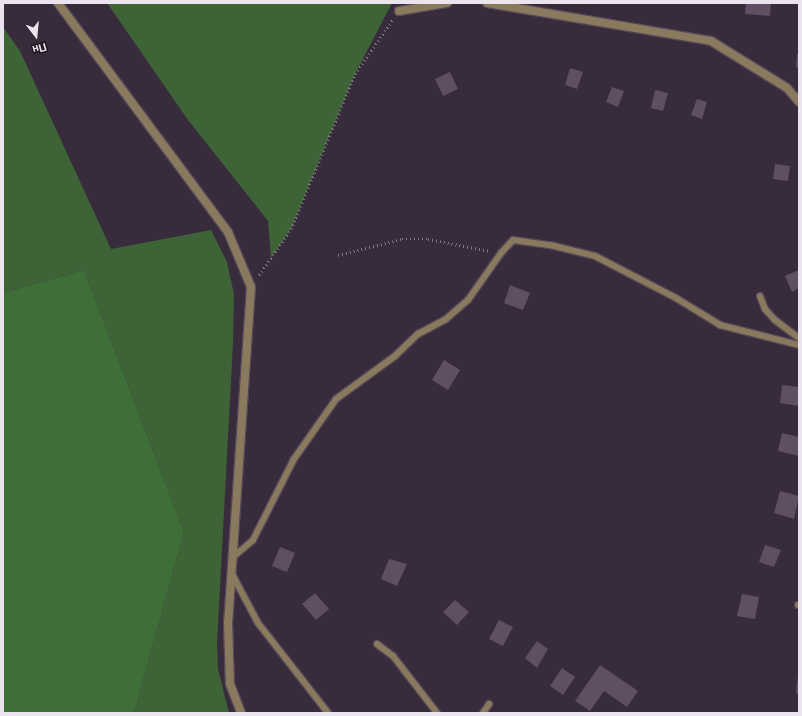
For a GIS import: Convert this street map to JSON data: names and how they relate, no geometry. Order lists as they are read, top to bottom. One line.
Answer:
{"north":"bottom"}
